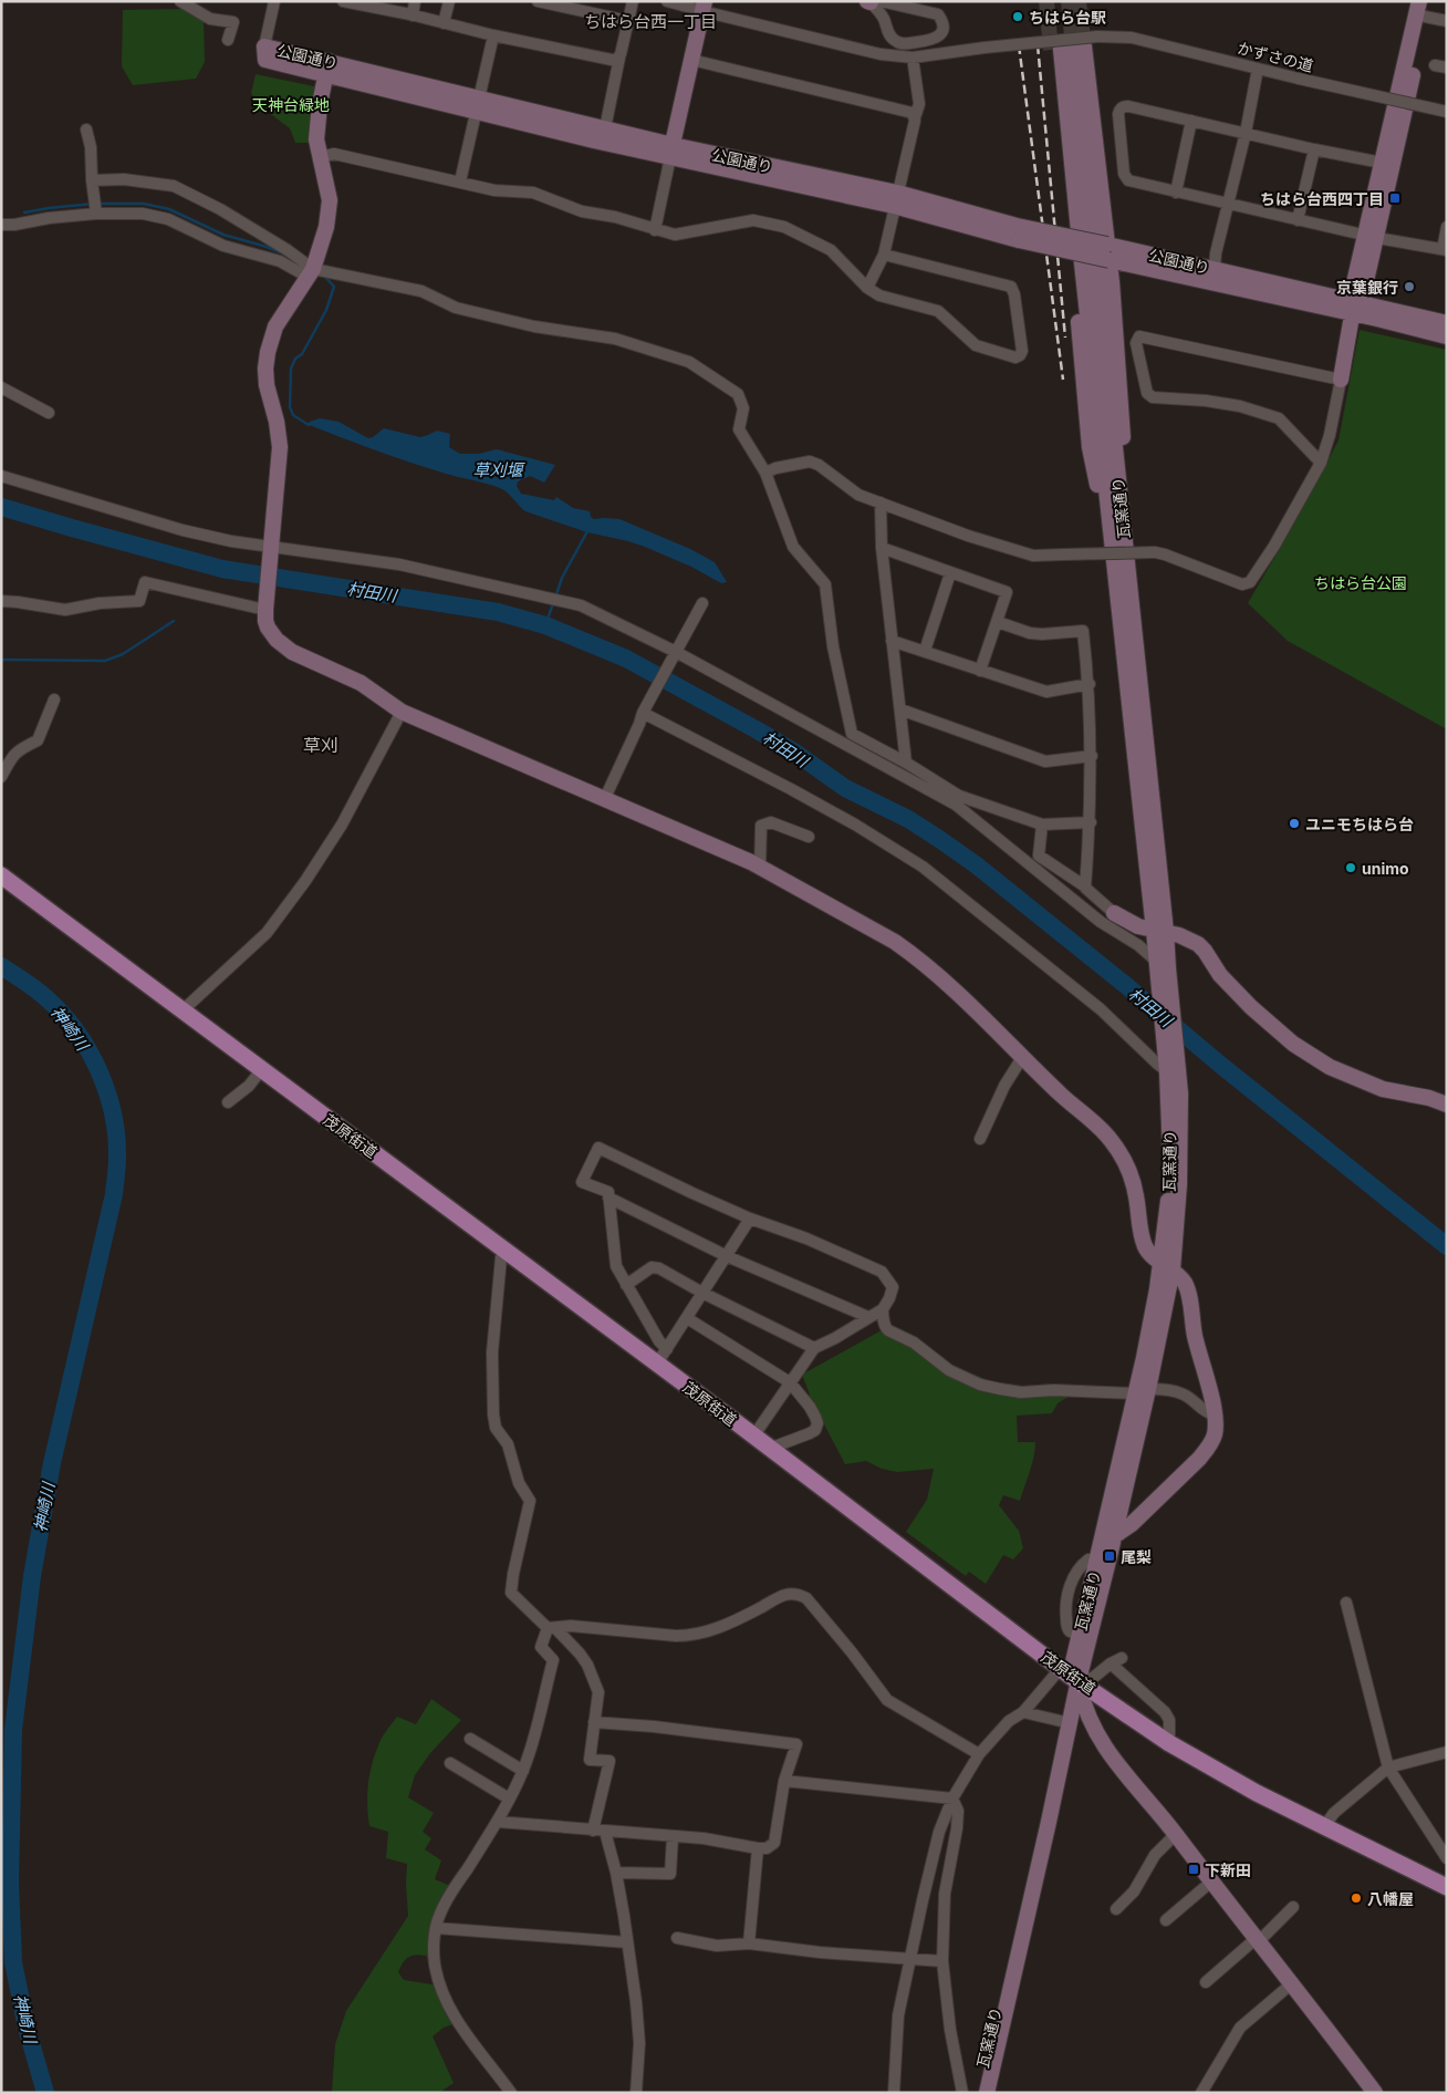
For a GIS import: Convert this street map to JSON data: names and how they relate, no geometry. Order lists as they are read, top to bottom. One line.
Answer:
{"streets":{"main road":["茂原街道"],"street":["公園通り","かずさの道","瓦窯通り"]},"crossings":[["瓦窯通り","茂原街道"]],"districts":["ちはら台西一丁目","草刈"],"water":["草刈堰","村田川","神崎川"],"parks":["天神台緑地","ちはら台公園"],"places":{"other":["ちはら台駅","京葉銀行","ユニモちはら台","unimo","八幡屋"],"transit":["ちはら台西四丁目","尾梨","下新田"]}}
